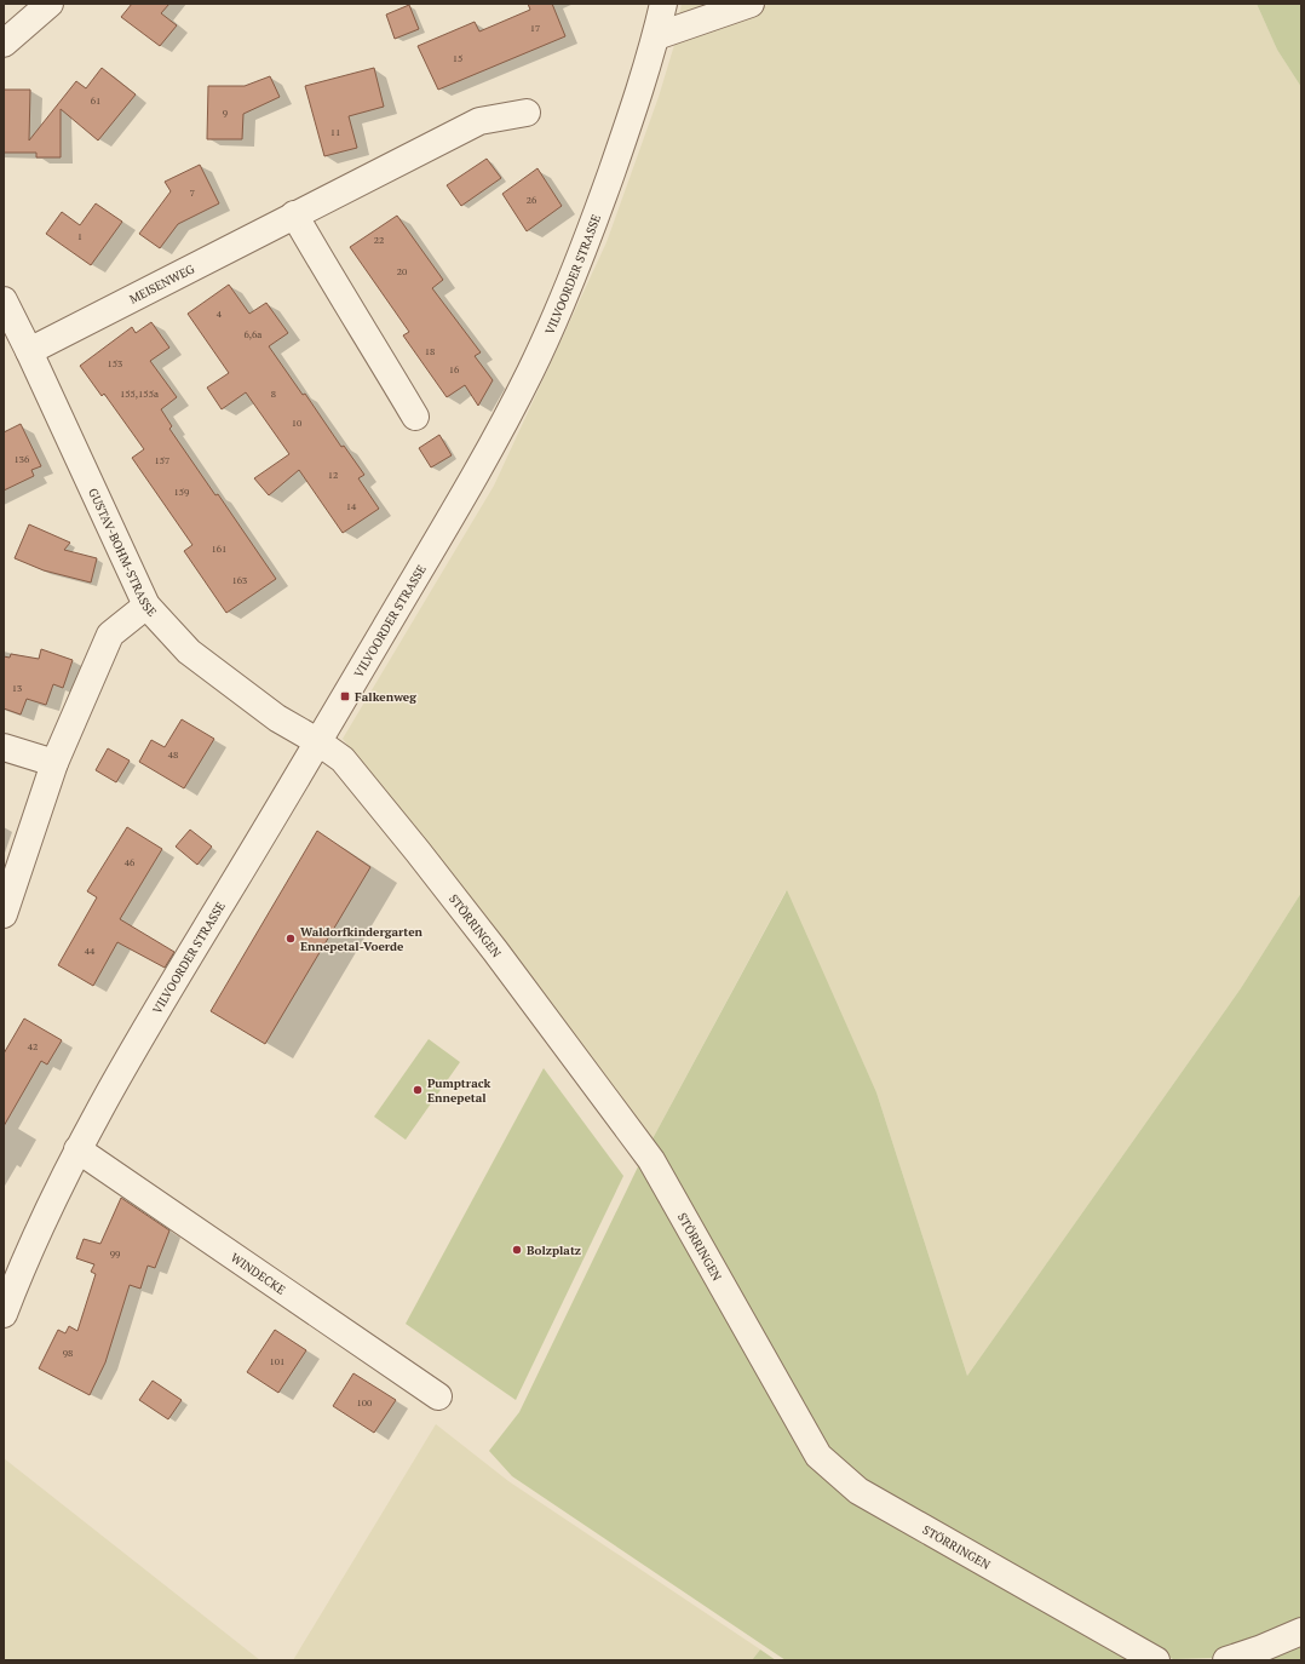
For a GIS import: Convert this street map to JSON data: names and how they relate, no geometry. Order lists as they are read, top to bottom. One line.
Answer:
{"streets":{"street":["VILVOORDER STRASSE","MEISENWEG","GUSTAV-BOHM-STRASSE","STÖRRINGEN","WINDECKE"]},"crossings":[["VILVOORDER STRASSE","GUSTAV-BOHM-STRASSE"],["VILVOORDER STRASSE","STÖRRINGEN"],["VILVOORDER STRASSE","WINDECKE"],["MEISENWEG","GUSTAV-BOHM-STRASSE"],["GUSTAV-BOHM-STRASSE","STÖRRINGEN"]],"places":{"transit":["Falkenweg"],"other":["Waldorfkindergarten Ennepetal-Voerde","Pumptrack Ennepetal","Bolzplatz"]},"house_numbers":["17","15","61","9","11","7","26","1","22","20","4","6,6a","18","153","16","155,155a","8","10","136","157","12","159","14","161","163","13","48","46","44","42","99","98","101","100"]}
